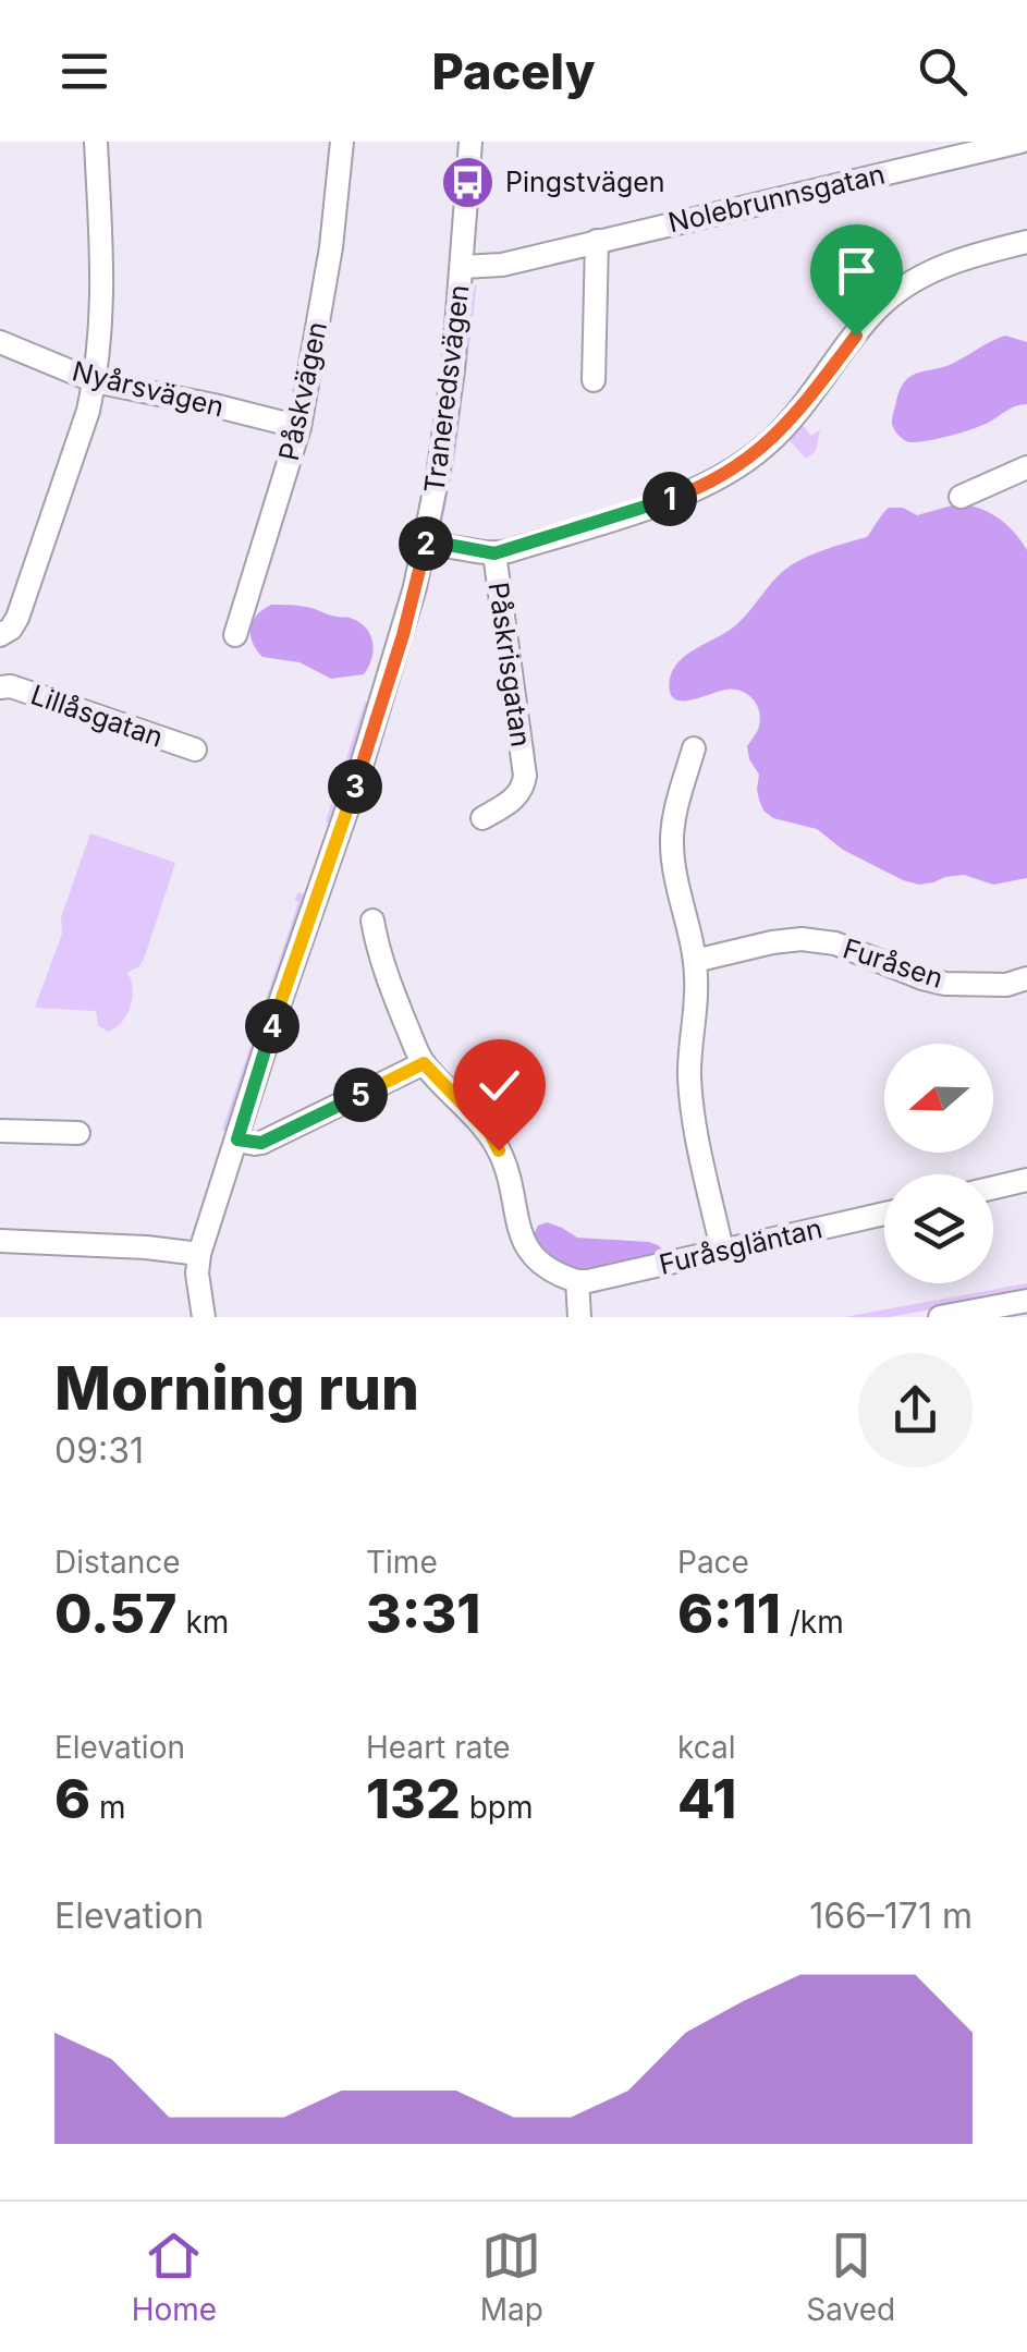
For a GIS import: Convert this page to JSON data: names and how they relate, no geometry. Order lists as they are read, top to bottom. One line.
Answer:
{"streets":{"street":["Nolebrunnsgatan","Nyårsvägen","Traneredsvägen","Påskvägen","Påskrisgatan","Lillåsgatan","Furåsen","Furåsgläntan"]},"crossings":[["Nolebrunnsgatan","Traneredsvägen"],["Nyårsvägen","Påskvägen"]],"places":{"bus stop":["Pingstvägen"]},"north":"left","page":{"header":"Pacely","pins":["1","2","3","4","5"],"heading":["Morning run","09:31"],"stats":[["Distance","0.57 km"],["Time","3:31"],["Pace","6:11 /km"],["Elevation","6 m"],["Heart rate","132 bpm"],["kcal","41"]],"chart":["Elevation","166–171 m"],"tabs":["Home","Map","Saved"]}}
